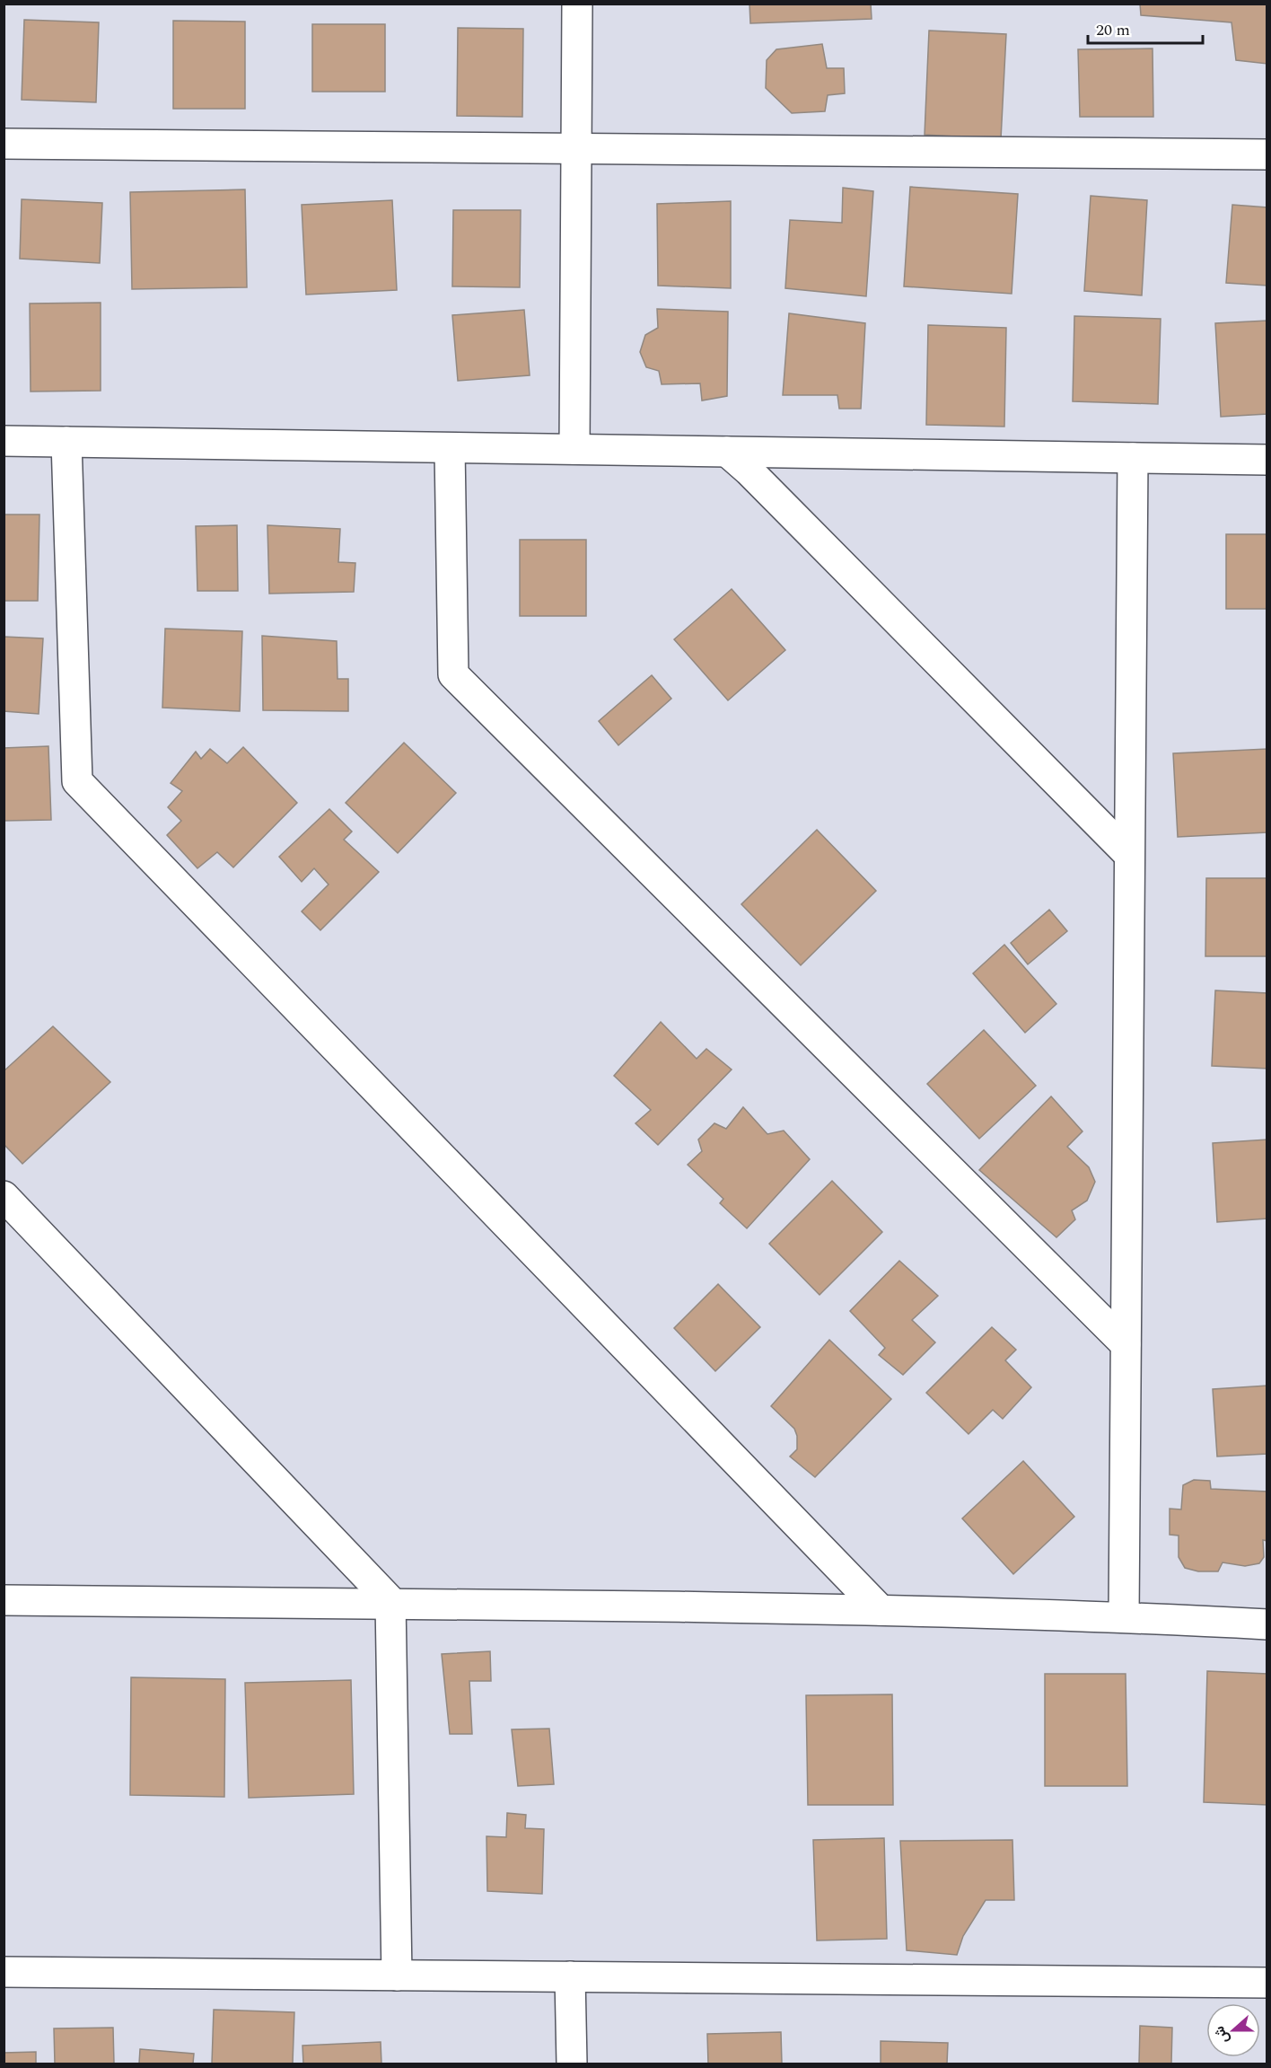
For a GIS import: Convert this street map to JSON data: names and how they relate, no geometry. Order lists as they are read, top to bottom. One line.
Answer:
{"scale_bar":"20 m","north":"left"}
